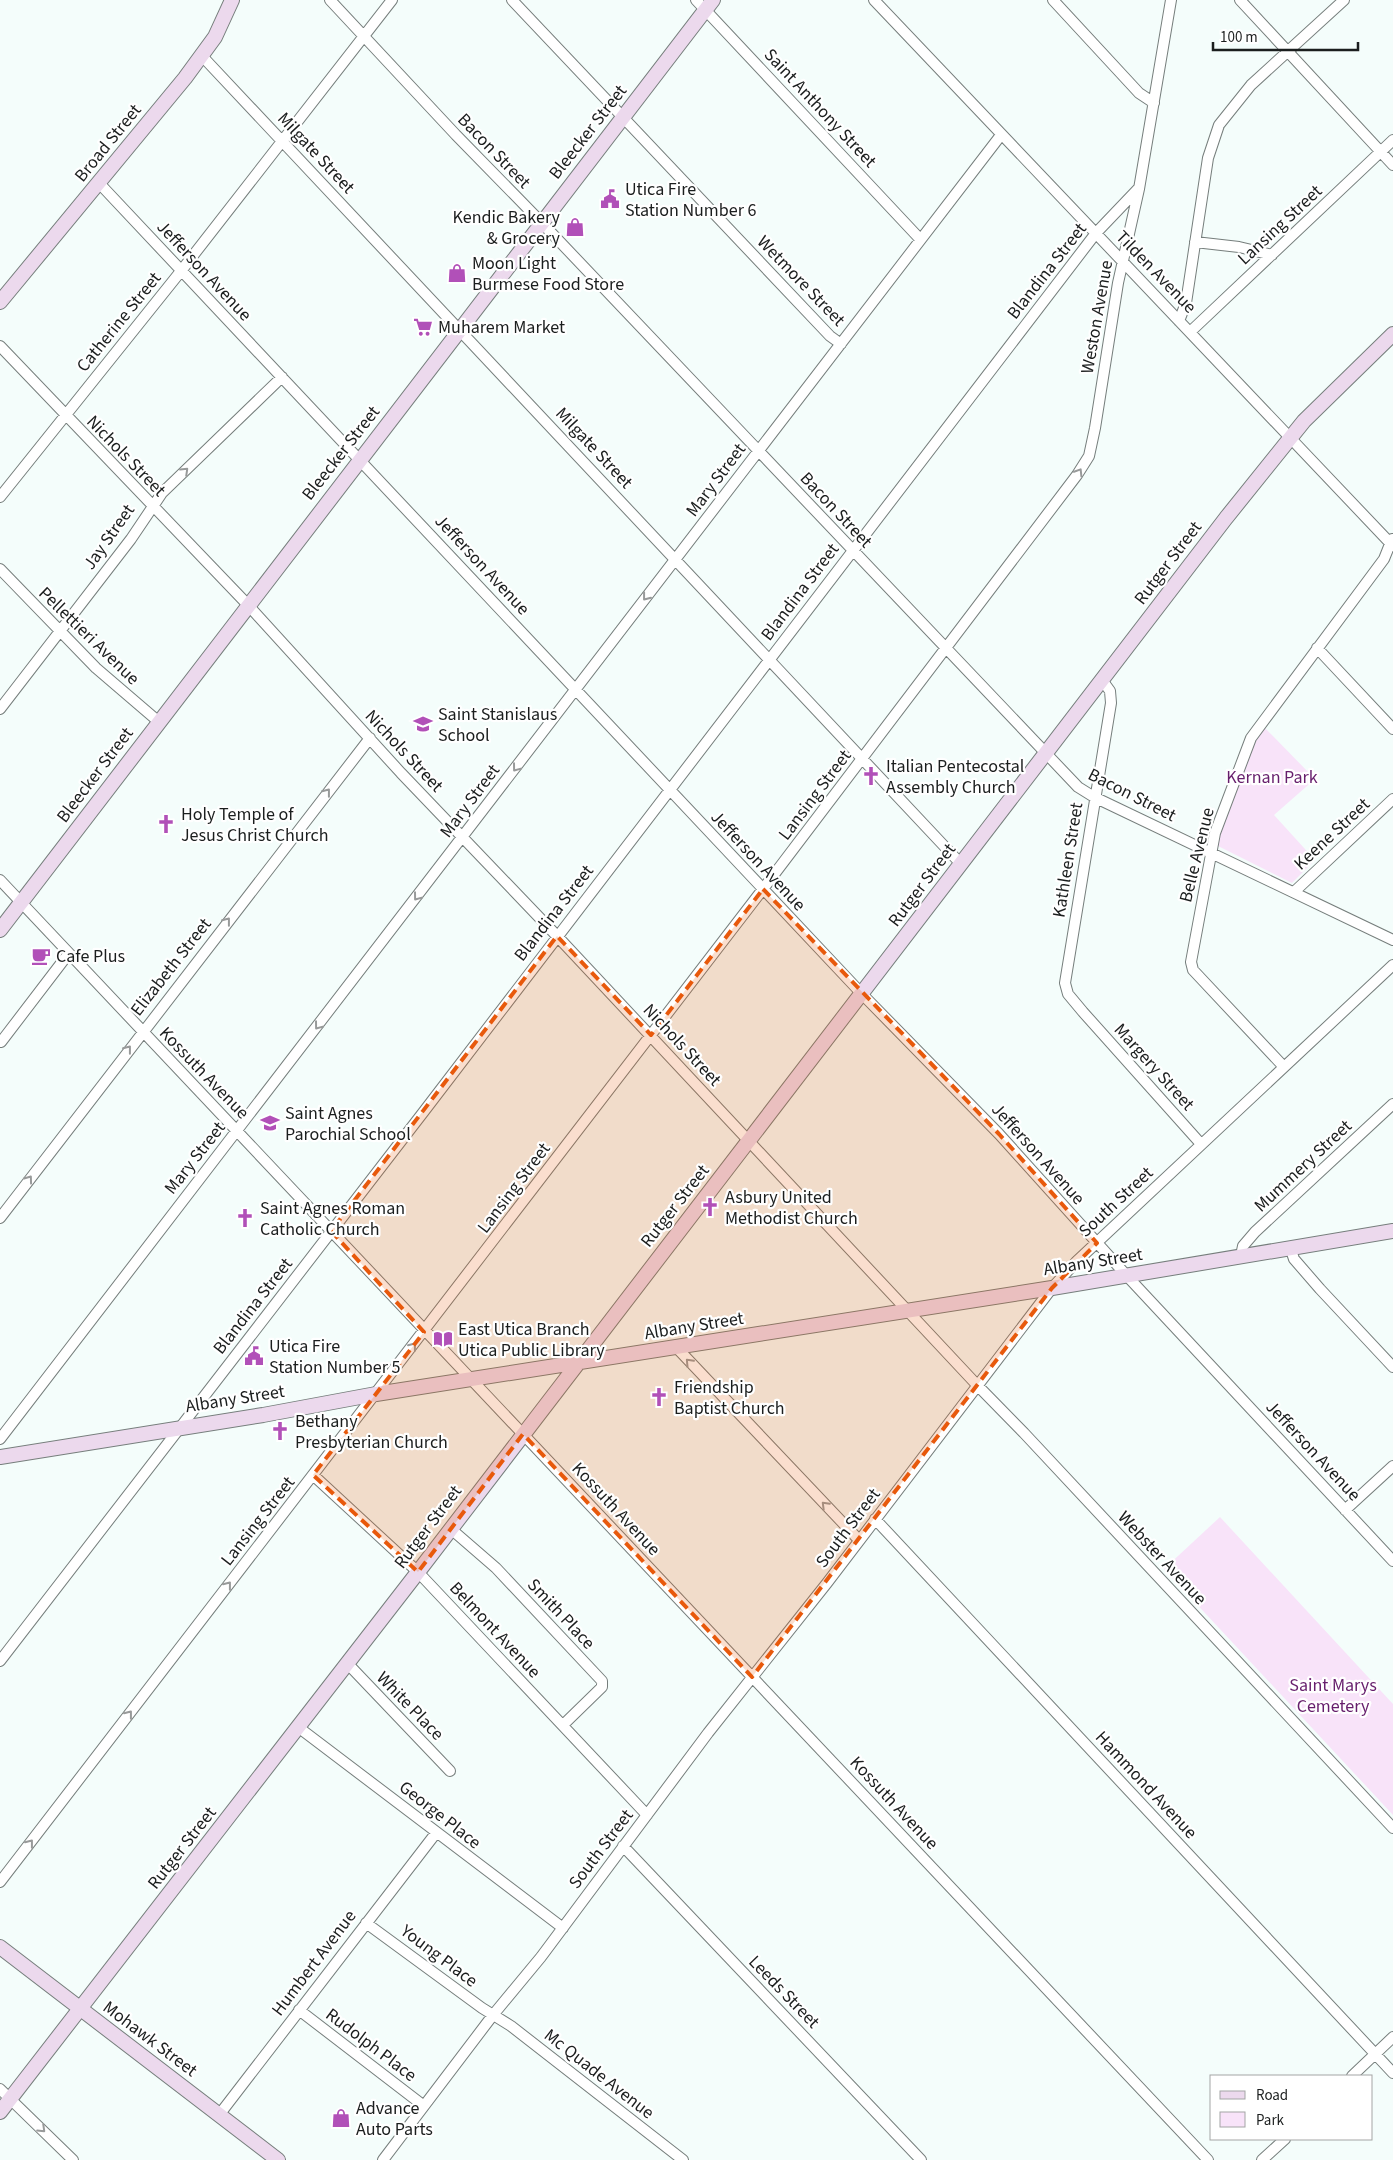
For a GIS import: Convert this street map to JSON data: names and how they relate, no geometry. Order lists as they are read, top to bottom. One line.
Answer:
{"streets":{"street":["Saint Anthony Street","Bleecker Street","Broad Street","Bacon Street","Milgate Street","Lansing Street","Jefferson Avenue","Blandina Street","Tilden Avenue","Wetmore Street","Weston Avenue","Catherine Street","Nichols Street","Mary Street","Jay Street","Rutger Street","Pellettieri Avenue","Keene Street","Belle Avenue","Kathleen Street","Elizabeth Street","Margery Street","Kossuth Avenue","Mummery Street","South Street","Albany Street","Webster Avenue","Smith Place","Belmont Avenue","White Place","Hammond Avenue","George Place","Young Place","Humbert Avenue","Leeds Street","Mohawk Street","Rudolph Place","Mc Quade Avenue"]},"crossings":[["Saint Anthony Street","Bleecker Street"],["Saint Anthony Street","Mary Street"],["Bleecker Street","Bacon Street"],["Bleecker Street","Milgate Street"],["Bleecker Street","Jefferson Avenue"],["Bleecker Street","Wetmore Street"],["Bleecker Street","Nichols Street"],["Bleecker Street","Pellettieri Avenue"],["Bleecker Street","Kossuth Avenue"],["Broad Street","Milgate Street"],["Broad Street","Jefferson Avenue"],["Bacon Street","Lansing Street"],["Bacon Street","Blandina Street"],["Bacon Street","Catherine Street"],["Bacon Street","Mary Street"],["Bacon Street","Rutger Street"],["Bacon Street","Keene Street"],["Bacon Street","Belle Avenue"],["Bacon Street","Kathleen Street"],["Milgate Street","Lansing Street"],["Milgate Street","Blandina Street"],["Milgate Street","Catherine Street"],["Milgate Street","Mary Street"],["Milgate Street","Rutger Street"],["Lansing Street","Jefferson Avenue"],["Lansing Street","Tilden Avenue"],["Lansing Street","Weston Avenue"],["Lansing Street","Nichols Street"],["Lansing Street","Kossuth Avenue"],["Lansing Street","Albany Street"],["Lansing Street","Belmont Avenue"],["Jefferson Avenue","Blandina Street"],["Jefferson Avenue","Catherine Street"],["Jefferson Avenue","Mary Street"],["Jefferson Avenue","Jay Street"],["Jefferson Avenue","Rutger Street"],["Jefferson Avenue","South Street"],["Jefferson Avenue","Albany Street"],["Blandina Street","Tilden Avenue"],["Blandina Street","Weston Avenue"],["Blandina Street","Nichols Street"],["Blandina Street","Kossuth Avenue"],["Blandina Street","Albany Street"],["Tilden Avenue","Weston Avenue"],["Tilden Avenue","Mary Street"],["Tilden Avenue","Rutger Street"],["Tilden Avenue","Belle Avenue"],["Wetmore Street","Mary Street"],["Catherine Street","Nichols Street"],["Nichols Street","Mary Street"],["Nichols Street","Jay Street"],["Nichols Street","Rutger Street"],["Nichols Street","Elizabeth Street"],["Nichols Street","Albany Street"],["Nichols Street","Webster Avenue"],["Mary Street","Kossuth Avenue"],["Jay Street","Pellettieri Avenue"],["Rutger Street","Kathleen Street"],["Rutger Street","Kossuth Avenue"],["Rutger Street","Albany Street"],["Rutger Street","Smith Place"],["Rutger Street","Belmont Avenue"],["Rutger Street","White Place"],["Rutger Street","George Place"],["Rutger Street","Mohawk Street"],["Belle Avenue","South Street"],["Kathleen Street","Margery Street"],["Elizabeth Street","Kossuth Avenue"],["Margery Street","South Street"],["Kossuth Avenue","South Street"],["Kossuth Avenue","Albany Street"],["Mummery Street","Albany Street"],["South Street","Albany Street"],["South Street","Webster Avenue"],["South Street","Belmont Avenue"],["South Street","Hammond Avenue"],["South Street","George Place"],["South Street","Young Place"],["South Street","Leeds Street"],["South Street","Rudolph Place"],["South Street","Mc Quade Avenue"],["Albany Street","Webster Avenue"],["Smith Place","Belmont Avenue"],["George Place","Humbert Avenue"],["Young Place","Humbert Avenue"],["Young Place","Mc Quade Avenue"],["Humbert Avenue","Mohawk Street"],["Humbert Avenue","Rudolph Place"]],"one_way":["Weston Avenue","Mary Street","Jay Street","Elizabeth Street"],"parks":["Kernan Park","Saint Marys Cemetery"],"places":{"public building":["Utica Fire Station Number 6","Utica Fire Station Number 5"],"shop":["Kendic Bakery & Grocery","Moon Light Burmese Food Store","Advance Auto Parts"],"supermarket":["Muharem Market"],"school or university":["Saint Stanislaus School","Saint Agnes Parochial School"],"church":["Italian Pentecostal Assembly Church","Holy Temple of Jesus Christ Church","Asbury United Methodist Church","Saint Agnes Roman Catholic Church","Friendship Baptist Church","Bethany Presbyterian Church"],"cafe":["Cafe Plus"],"library":["East Utica Branch Utica Public Library"]},"legend":["Road","Park"],"scale_bar":"100 m"}
